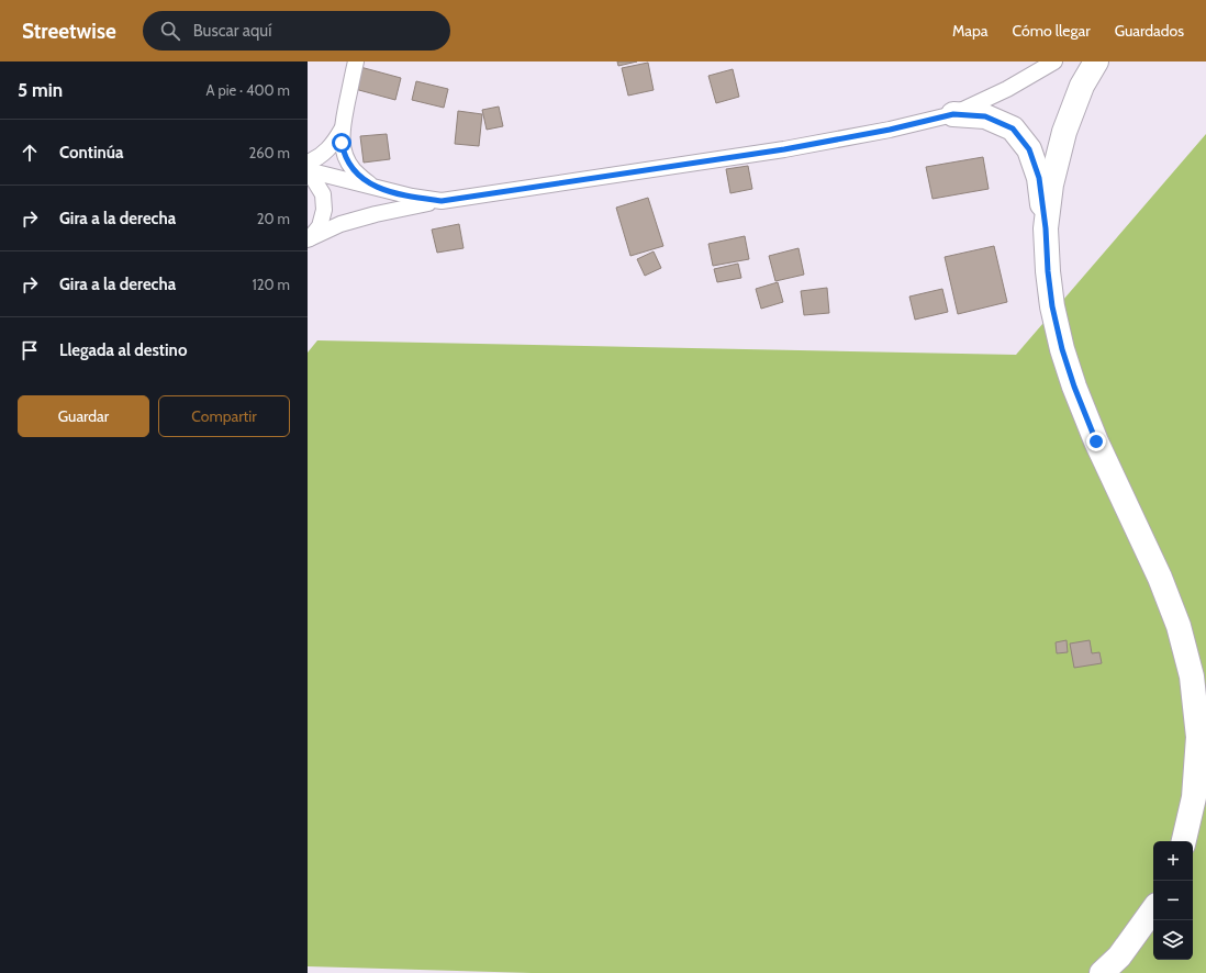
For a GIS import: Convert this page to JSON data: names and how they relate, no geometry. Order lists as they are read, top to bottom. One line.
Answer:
{"page":{"header":"Streetwise","search":"Buscar aquí","nav":["Mapa","Cómo llegar","Guardados"],"heading":["5 min","A pie · 400 m"],"list":[["Continúa","260 m"],["Gira a la derecha","20 m"],["Gira a la derecha","120 m"],"Llegada al destino"],"buttons":["Guardar","Compartir"],"map_buttons":["+","−"]}}
